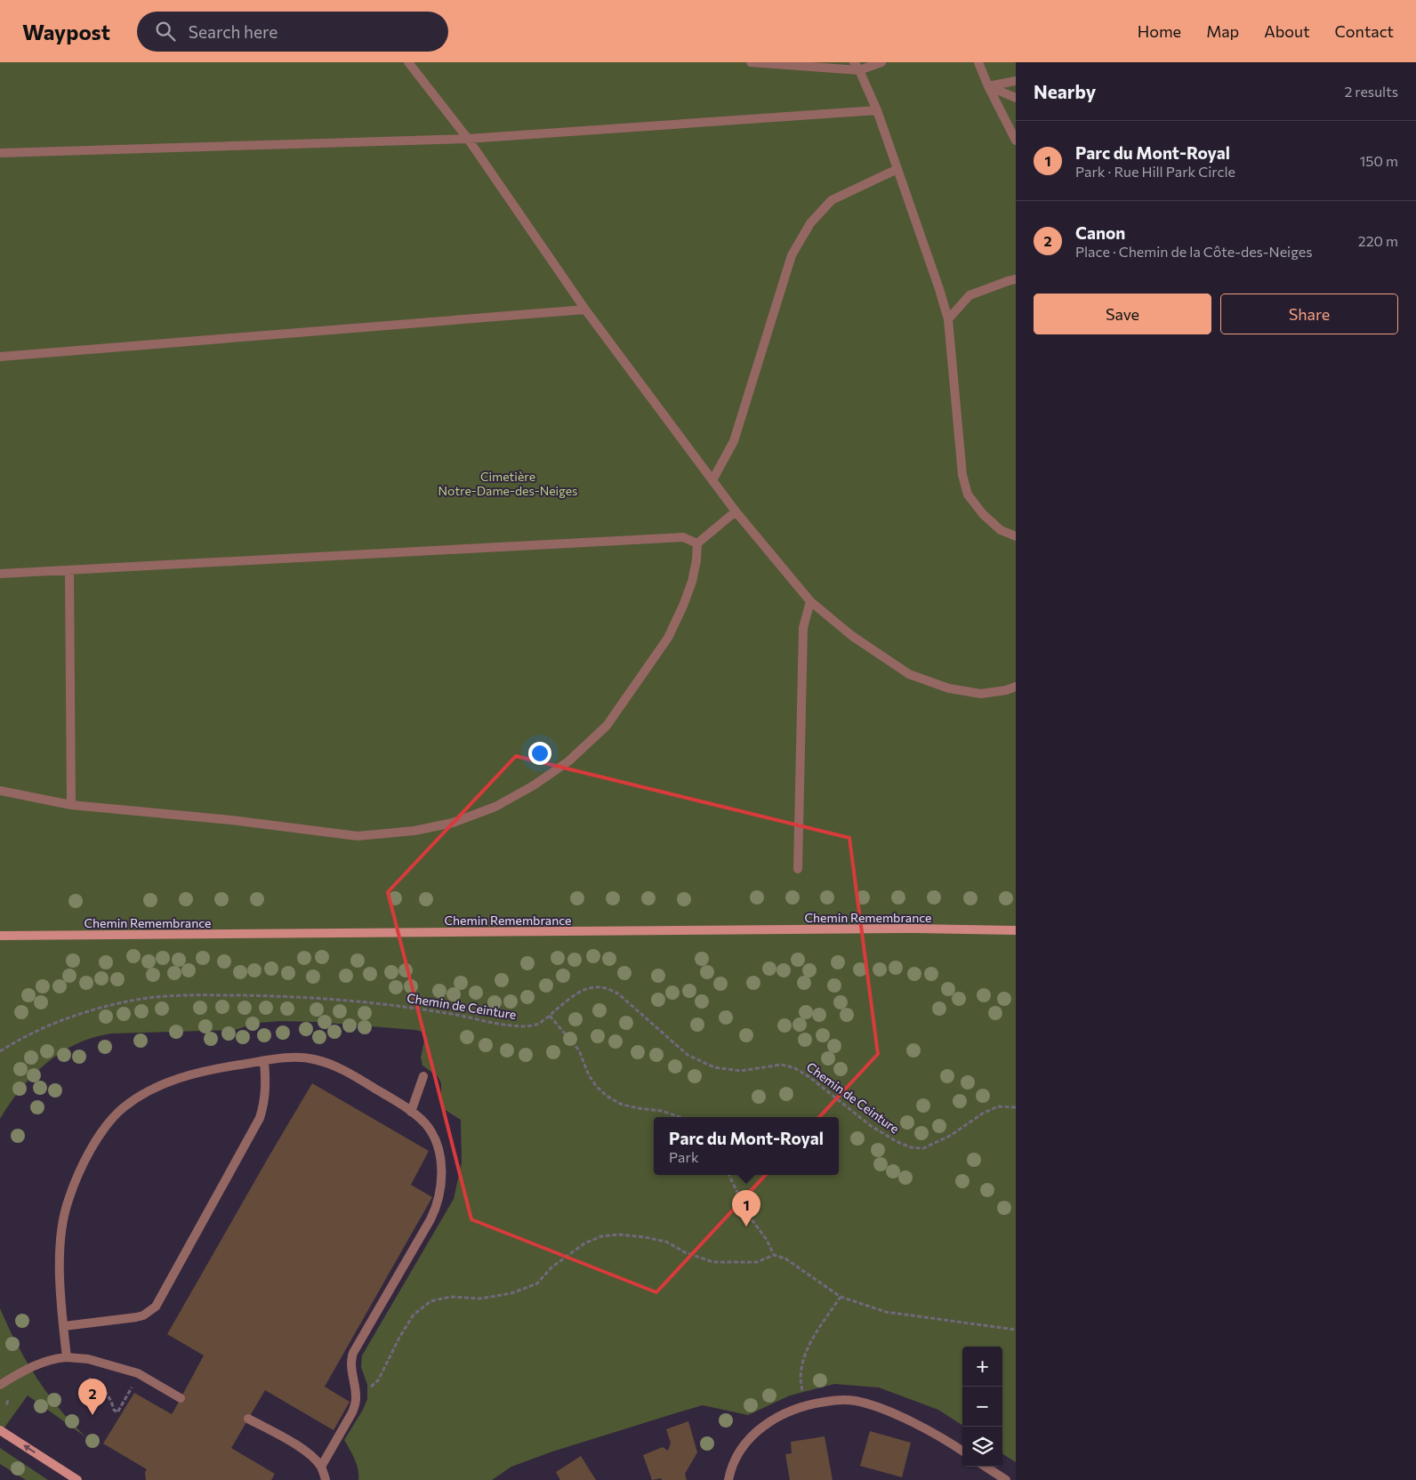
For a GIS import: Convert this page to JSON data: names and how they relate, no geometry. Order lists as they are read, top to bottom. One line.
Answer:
{"streets":{"street":["Chemin Remembrance"],"path":["Chemin de Ceinture"]},"parks":["Cimetière Notre-Dame-des-Neiges"],"page":{"header":"Waypost","search":"Search here","nav":["Home","Map","About","Contact"],"heading":["Nearby","2 results"],"list":[{"mark":"1","name":"Parc du Mont-Royal","note":"Park · Rue Hill Park Circle","value":"150 m"},{"mark":"2","name":"Canon","note":"Place · Chemin de la Côte-des-Neiges","value":"220 m"}],"buttons":["Save","Share"],"popup":["Parc du Mont-Royal","Park"],"pins":["1","2"],"map_buttons":["+","−"]}}
